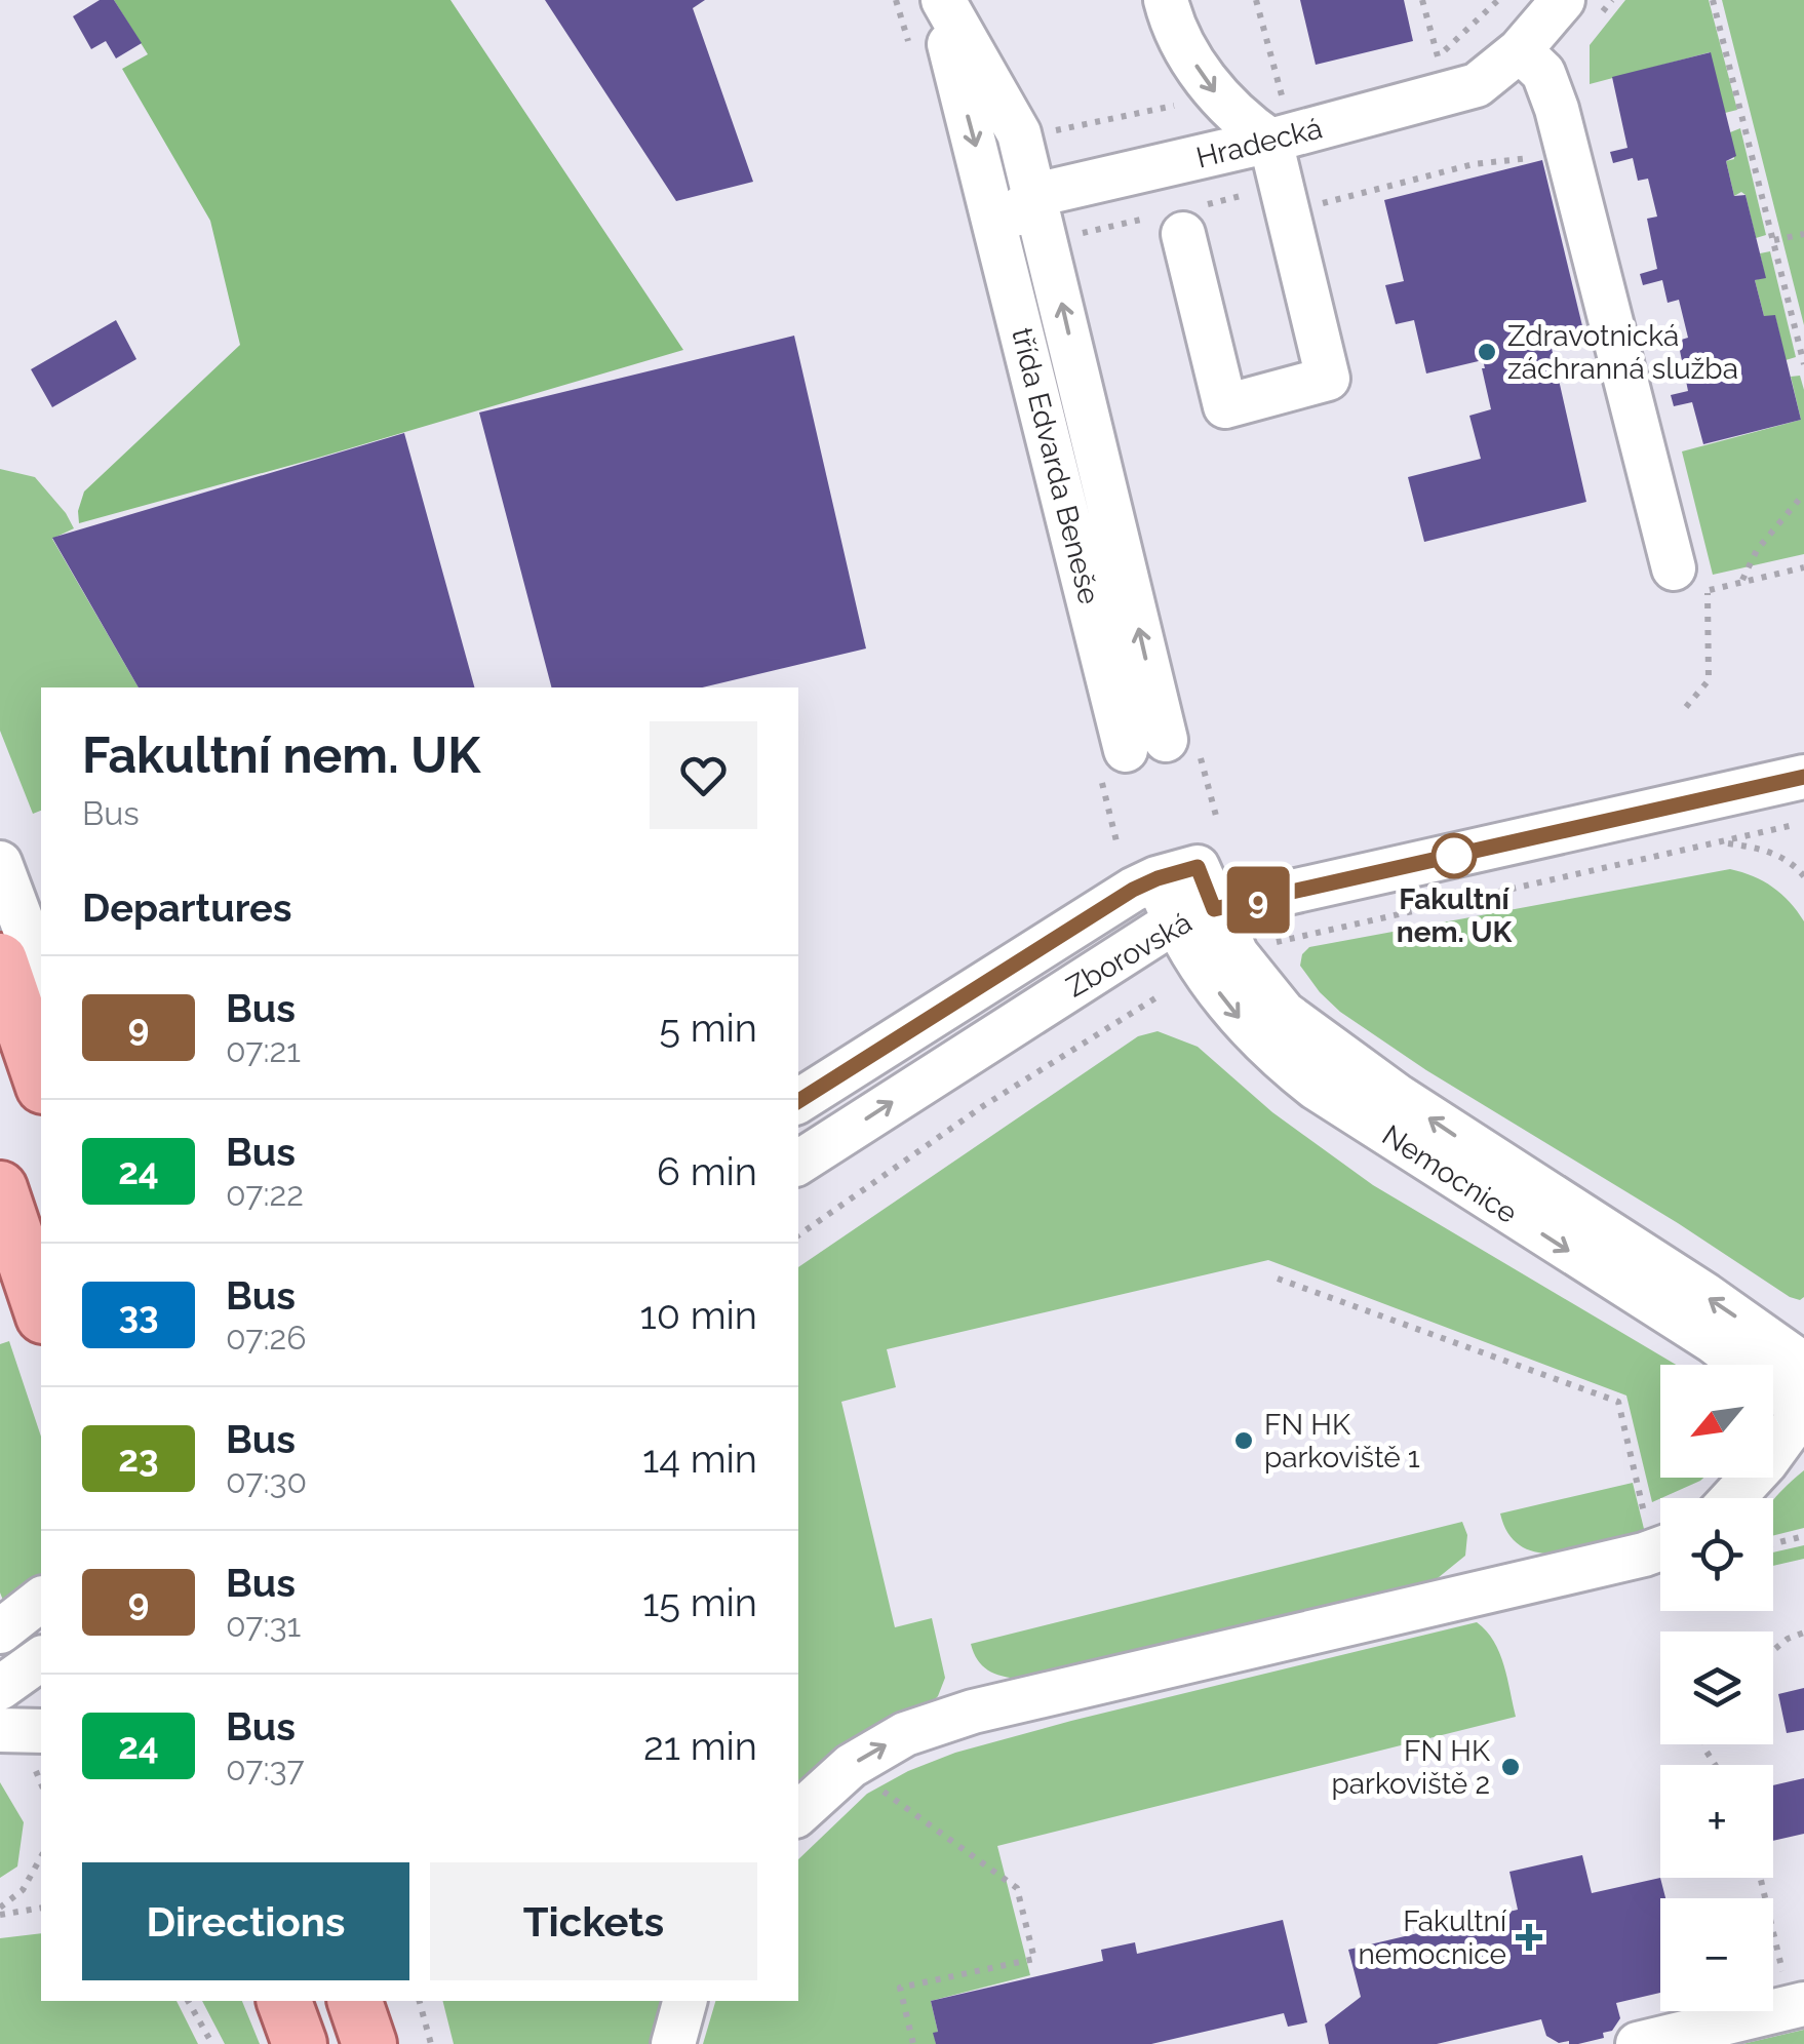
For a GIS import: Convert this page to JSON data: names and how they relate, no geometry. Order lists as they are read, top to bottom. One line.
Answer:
{"streets":{"street":["Hradecká","třída Edvarda Beneše","Zborovská","Nemocnice"]},"crossings":[["Hradecká","třída Edvarda Beneše"],["Zborovská","Nemocnice"]],"places":{"other":["Zdravotnická záchranná služba","Fakultní nem. UK","FN HK parkoviště 1","FN HK parkoviště 2"],"health":["Fakultní nemocnice"]},"lines":["bus line 9"],"north":"bottom left","page":{"on_map":"9","heading":[["Fakultní nem. UK","Bus"],"Departures"],"list":[{"mark":"9","name":"Bus","note":"07:21","value":"5 min"},{"mark":"24","name":"Bus","note":"07:22","value":"6 min"},{"mark":"33","name":"Bus","note":"07:26","value":"10 min"},{"mark":"23","name":"Bus","note":"07:30","value":"14 min"},{"mark":"9","name":"Bus","note":"07:31","value":"15 min"},{"mark":"24","name":"Bus","note":"07:37","value":"21 min"}],"map_buttons":["+","−"],"buttons":["Directions","Tickets"]}}
